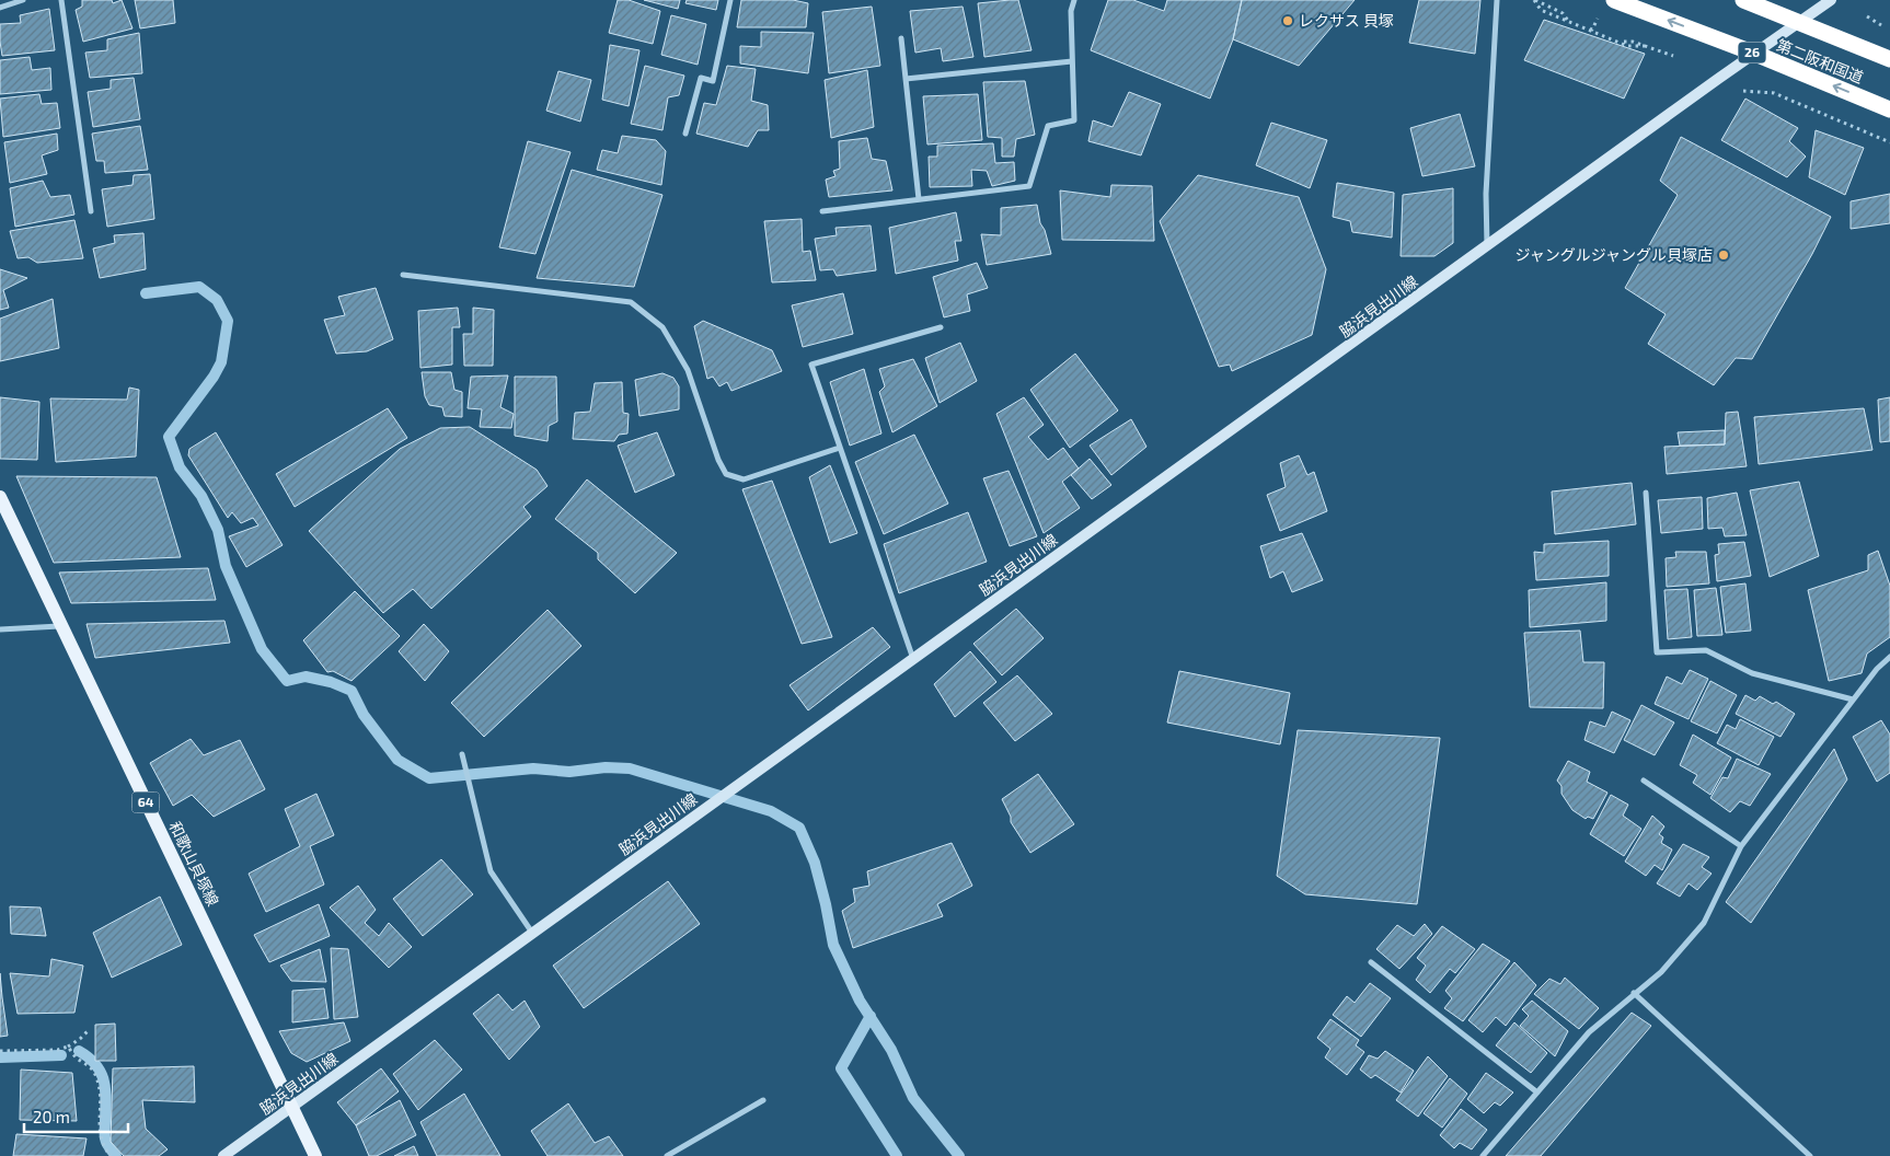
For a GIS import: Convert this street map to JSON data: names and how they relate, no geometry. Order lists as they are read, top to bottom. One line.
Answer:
{"streets":{"highway":["26","第二阪和国道"],"main road":["64","和歌山貝塚線"],"street":["脇浜見出川線"]},"crossings":[["第二阪和国道","脇浜見出川線"],["脇浜見出川線","和歌山貝塚線"]],"places":["レクサス 貝塚","ジャングルジャングル貝塚店"],"scale_bar":"20 m"}
